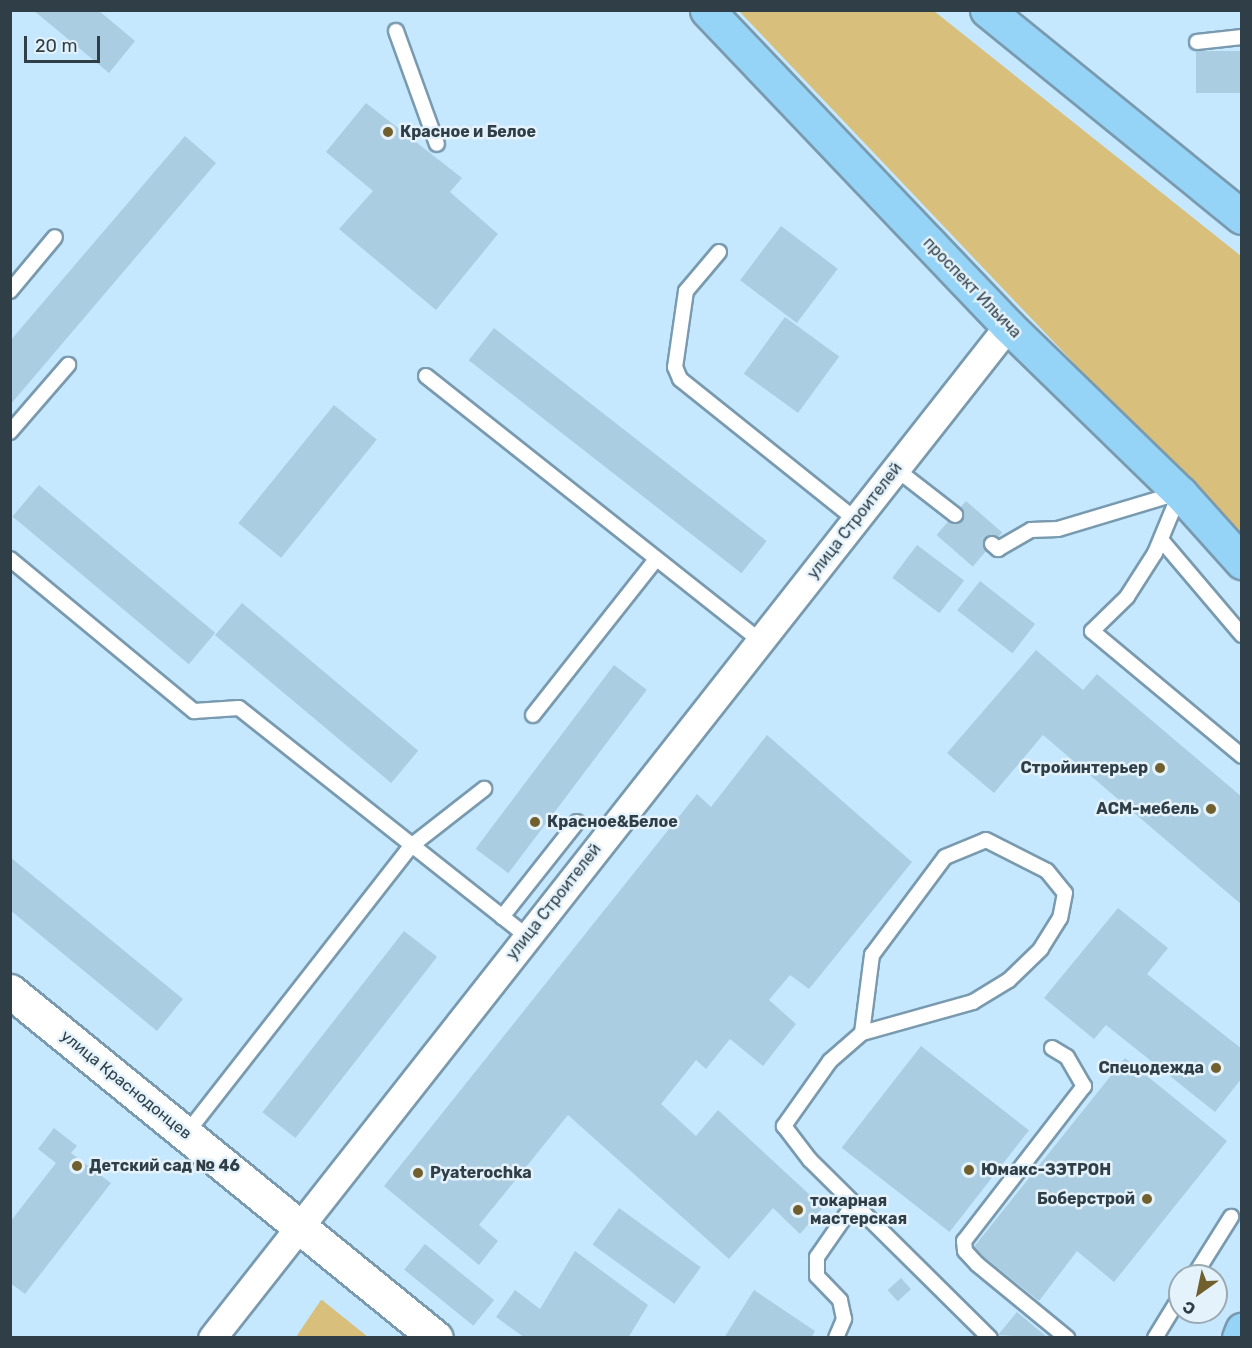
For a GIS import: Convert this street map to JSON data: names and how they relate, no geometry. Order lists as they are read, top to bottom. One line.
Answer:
{"streets":{"main road":["проспект Ильича"],"street":["улица Строителей","улица Краснодонцев"]},"crossings":[["проспект Ильича","улица Строителей"],["улица Строителей","улица Краснодонцев"]],"places":["Красное и Белое","Стройинтерьер","АСМ-мебель","Красное&Белое","Спецодежда","Детский сад № 46","Юмакс-ЗЭТРОН","Pyaterochka","Боберстрой","токарная мастерская"],"scale_bar":"20 m","north":"bottom left"}
